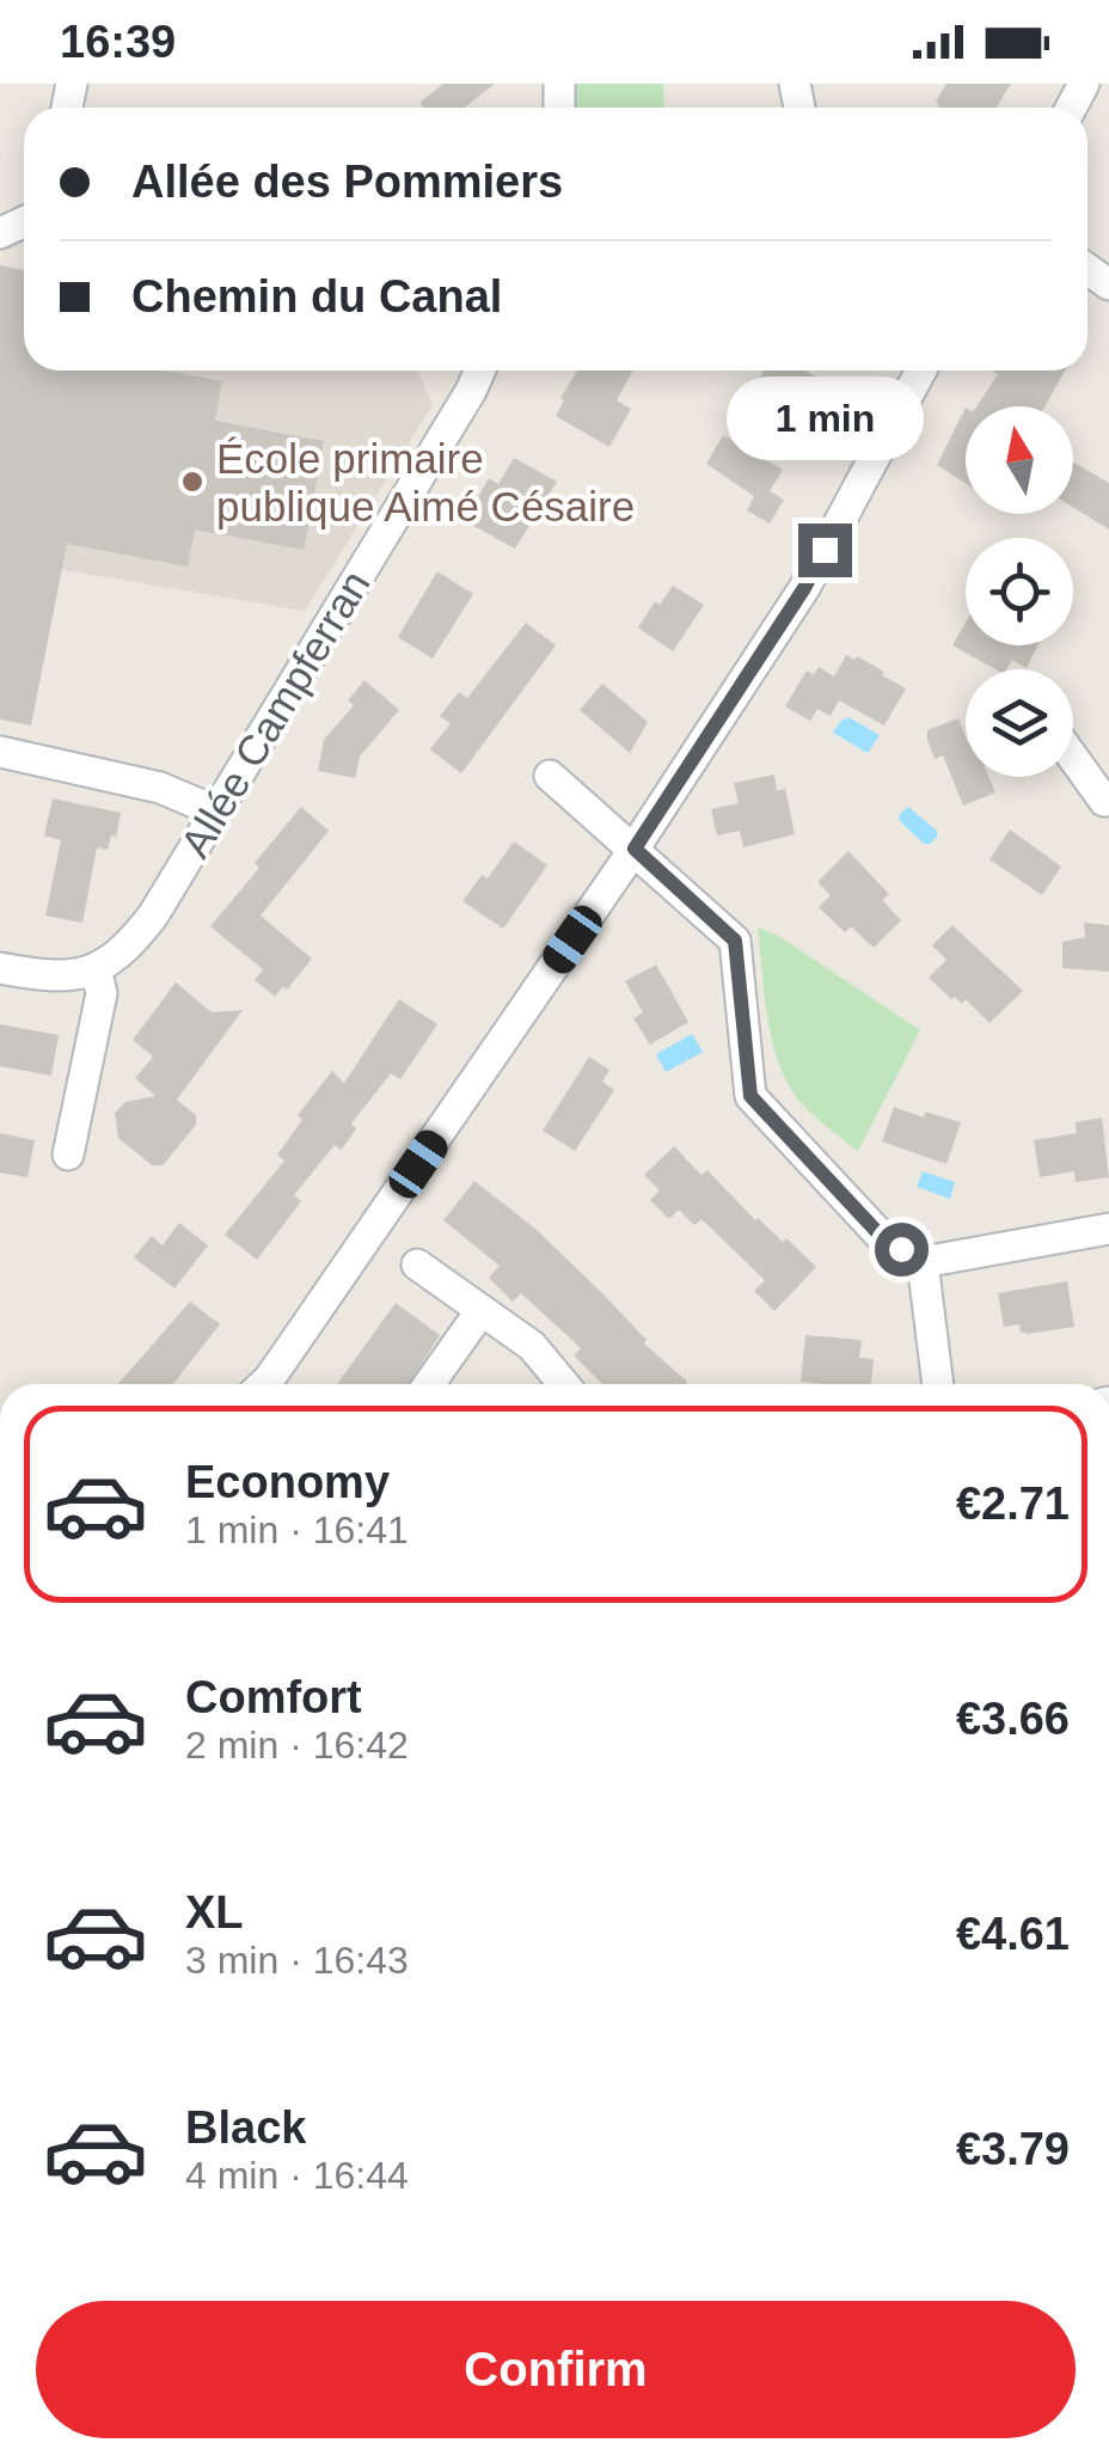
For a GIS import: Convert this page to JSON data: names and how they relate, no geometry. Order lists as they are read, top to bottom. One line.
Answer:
{"streets":{"street":["Allée Campferran"]},"places":["École primaire publique Aimé Césaire"],"north":"top","page":{"status":"16:39","banner":["Allée des Pommiers","Chemin du Canal"],"bubble":"1 min","list":[{"name":"Economy","note":"1 min · 16:41","value":"€2.71"},{"name":"Comfort","note":"2 min · 16:42","value":"€3.66"},{"name":"XL","note":"3 min · 16:43","value":"€4.61"},{"name":"Black","note":"4 min · 16:44","value":"€3.79"}],"buttons":"Confirm"}}
